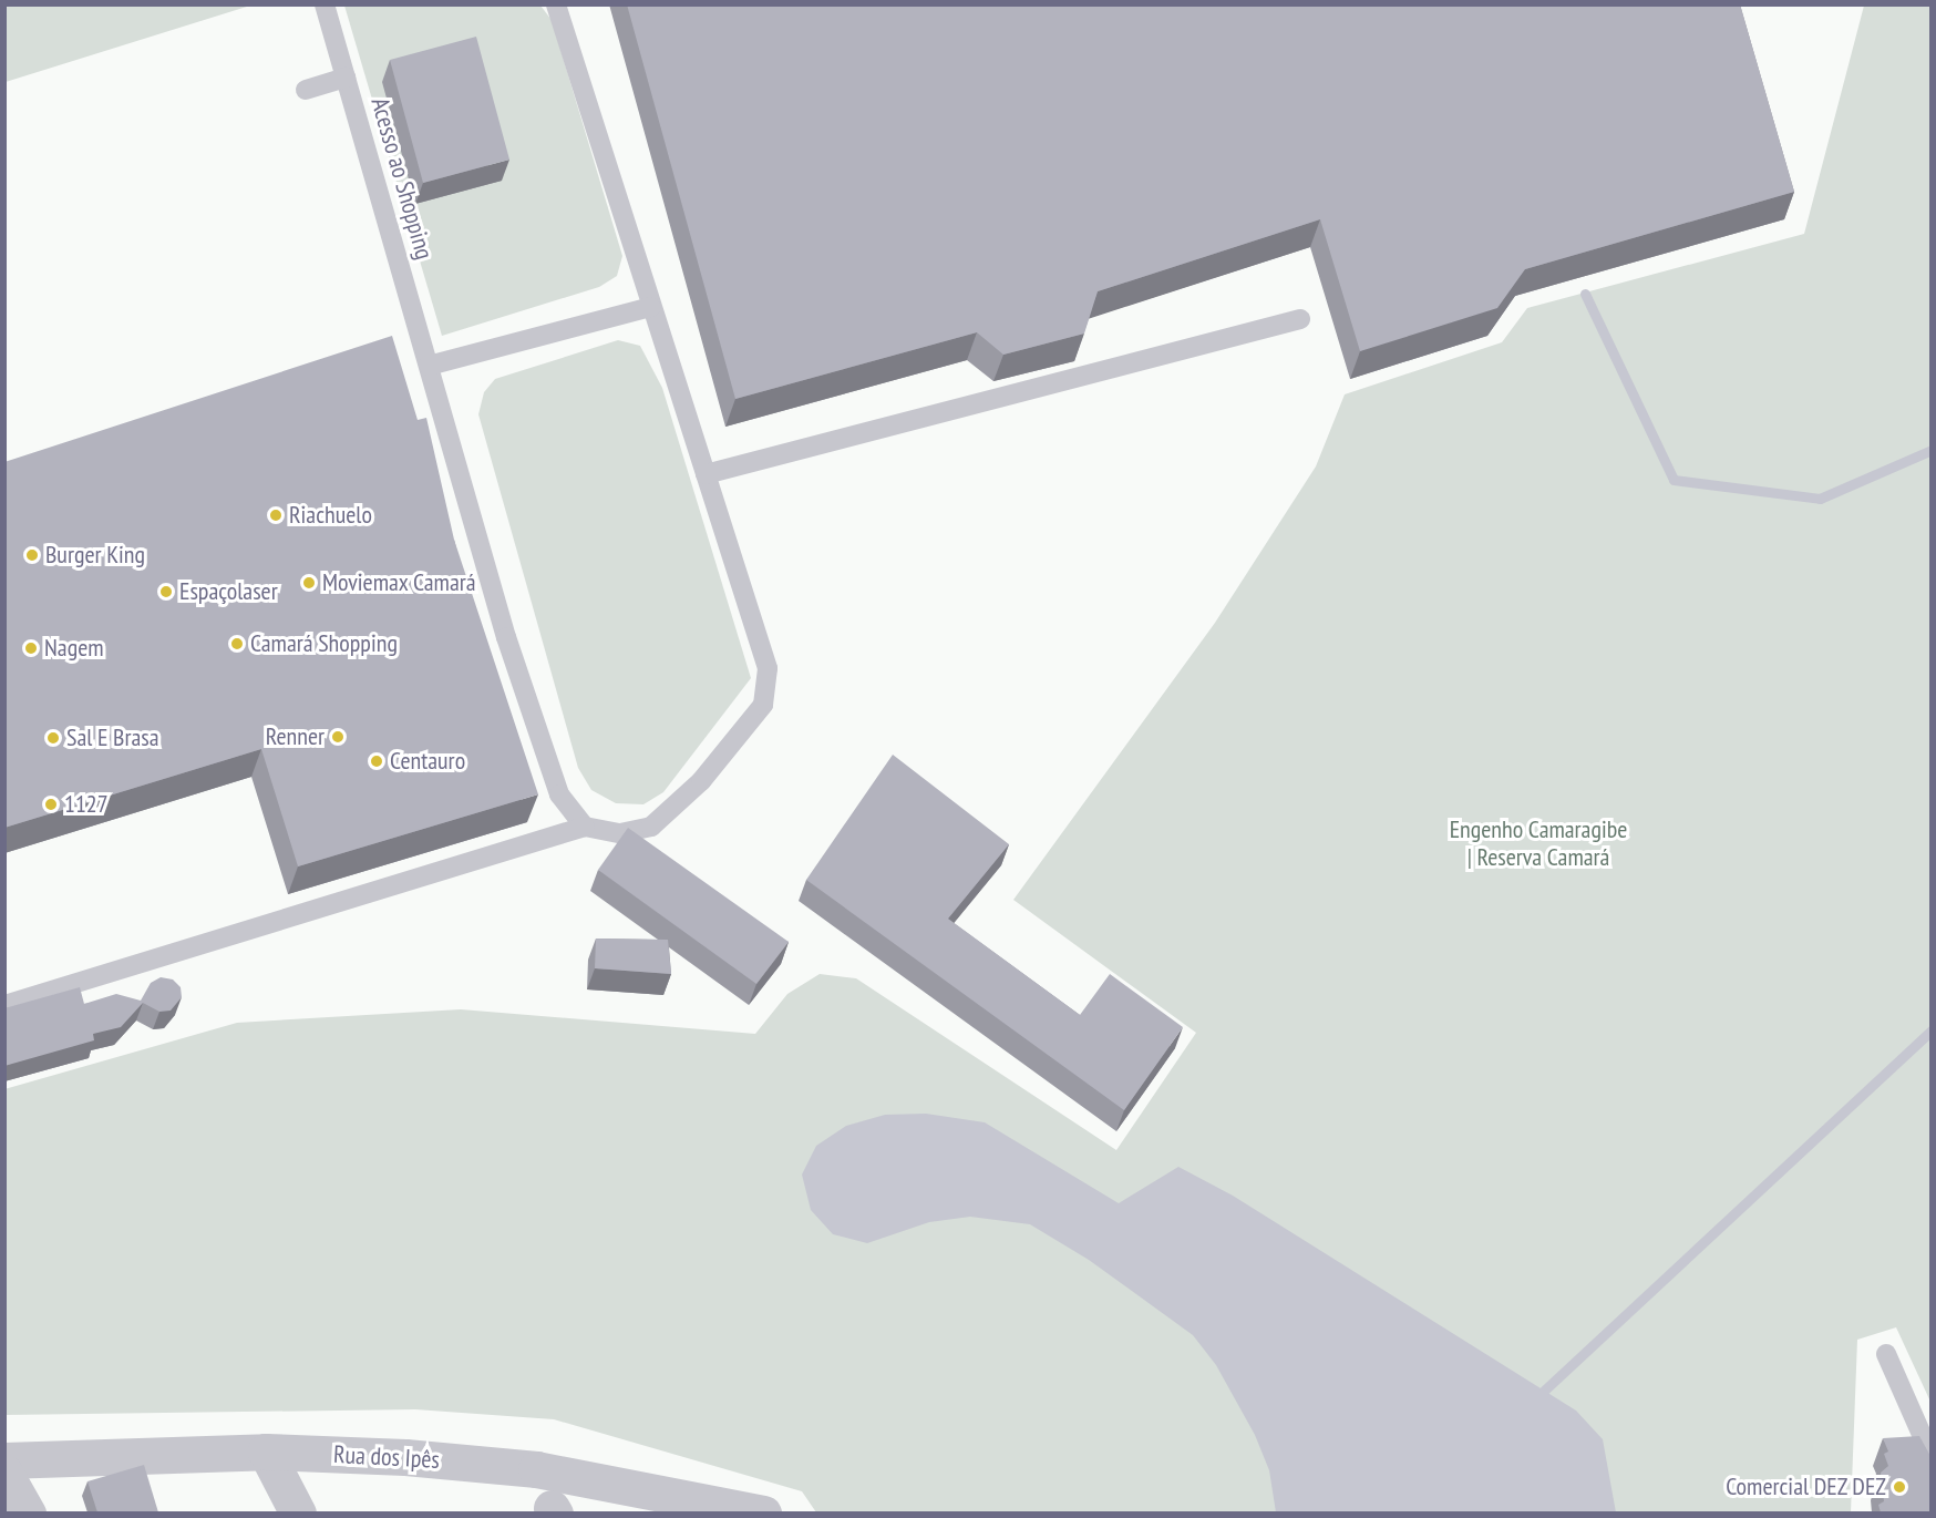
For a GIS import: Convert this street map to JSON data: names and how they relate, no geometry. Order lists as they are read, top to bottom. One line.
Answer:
{"streets":{"street":["Rua dos Ipês"],"lane":["Acesso ao Shopping"]},"parks":["Engenho Camaragibe | Reserva Camará"],"places":["Riachuelo","Burger King","Moviemax Camará","Espaçolaser","Camará Shopping","Nagem","Renner","Sal E Brasa","Centauro","1127","Comercial DEZ DEZ"]}
